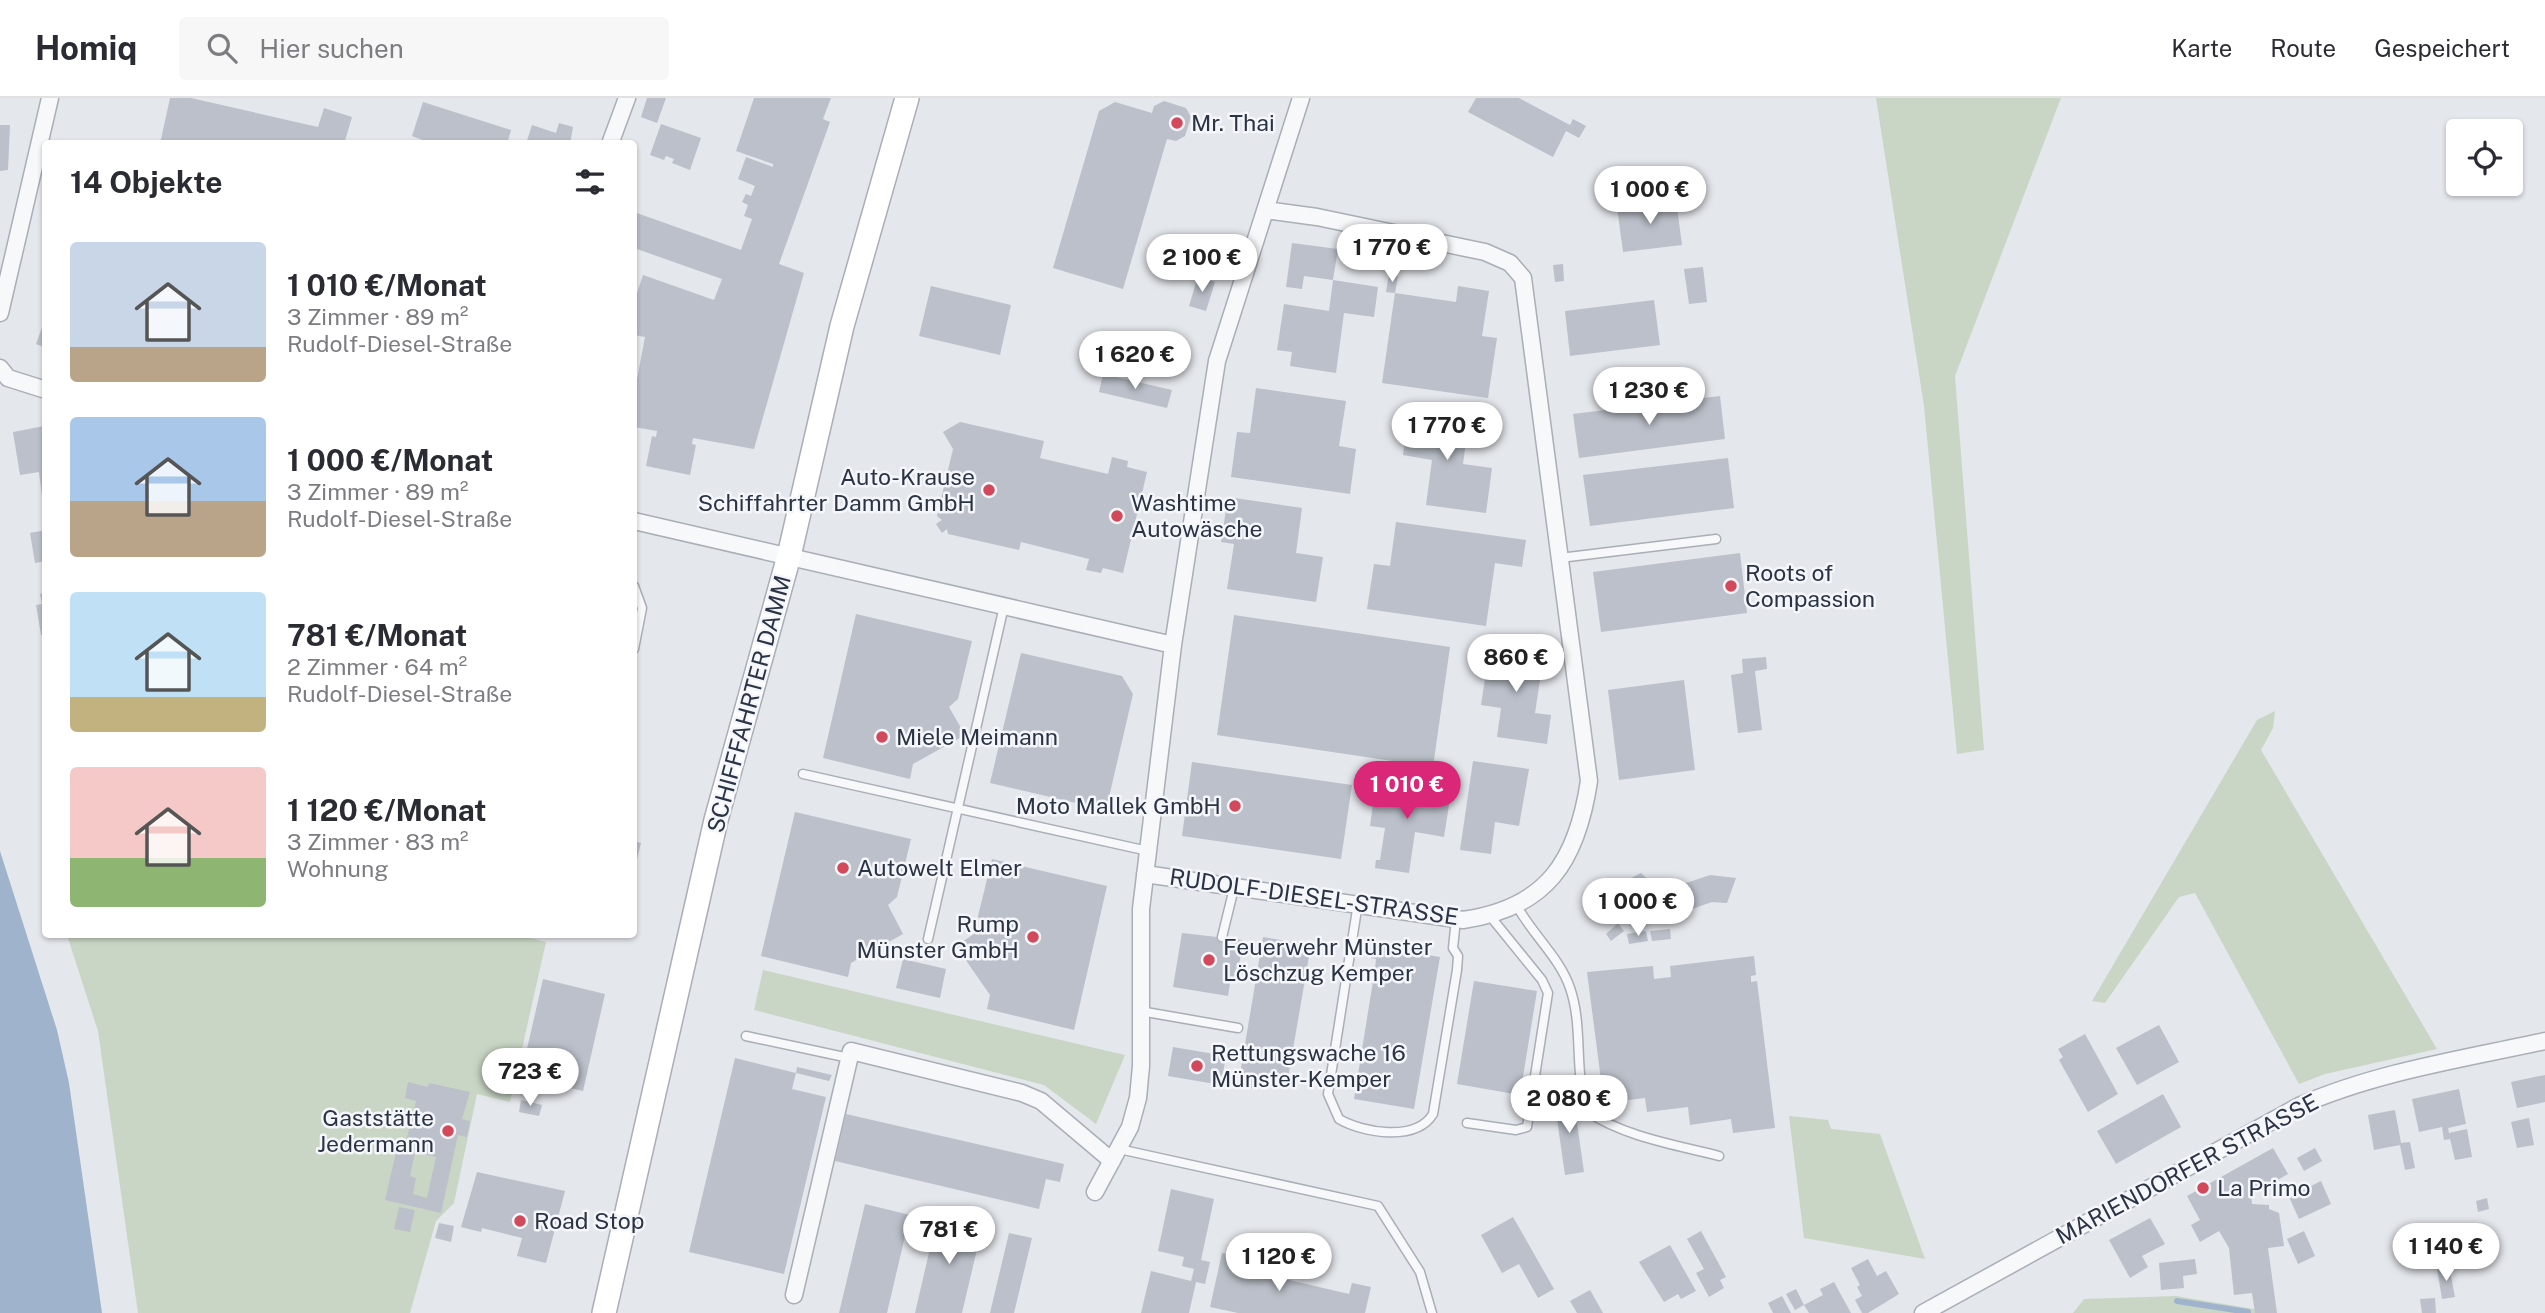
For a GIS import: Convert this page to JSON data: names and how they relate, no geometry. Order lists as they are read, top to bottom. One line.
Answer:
{"streets":{"main road":["SCHIFFFAHRTER DAMM"],"street":["RUDOLF-DIESEL-STRASSE","MARIENDORFER STRASSE"]},"places":["Mr. Thai","Auto-Krause Schiffahrter Damm GmbH","Washtime Autowäsche","Roots of Compassion","Miele Meimann","Moto Mallek GmbH","Autowelt Elmer","Rump Münster GmbH","Feuerwehr Münster Löschzug Kemper","Rettungswache 16 Münster-Kemper","Gaststätte Jedermann","La Primo","Road Stop"],"page":{"header":"Homiq","search":"Hier suchen","nav":["Karte","Route","Gespeichert"],"heading":"14 Objekte","price":["1 000 €","1 770 €","2 100 €","1 620 €","1 230 €","1 770 €","860 €","1 010 €","1 000 €","723 €","2 080 €","781 €","1 140 €","1 120 €"],"list":[{"name":"1 010 €/Monat","note":"3 Zimmer · 89 m² · Rudolf-Diesel-Straße"},{"name":"1 000 €/Monat","note":"3 Zimmer · 89 m² · Rudolf-Diesel-Straße"},{"name":"781 €/Monat","note":"2 Zimmer · 64 m² · Rudolf-Diesel-Straße"},{"name":"1 120 €/Monat","note":"3 Zimmer · 83 m² · Wohnung"}]}}
